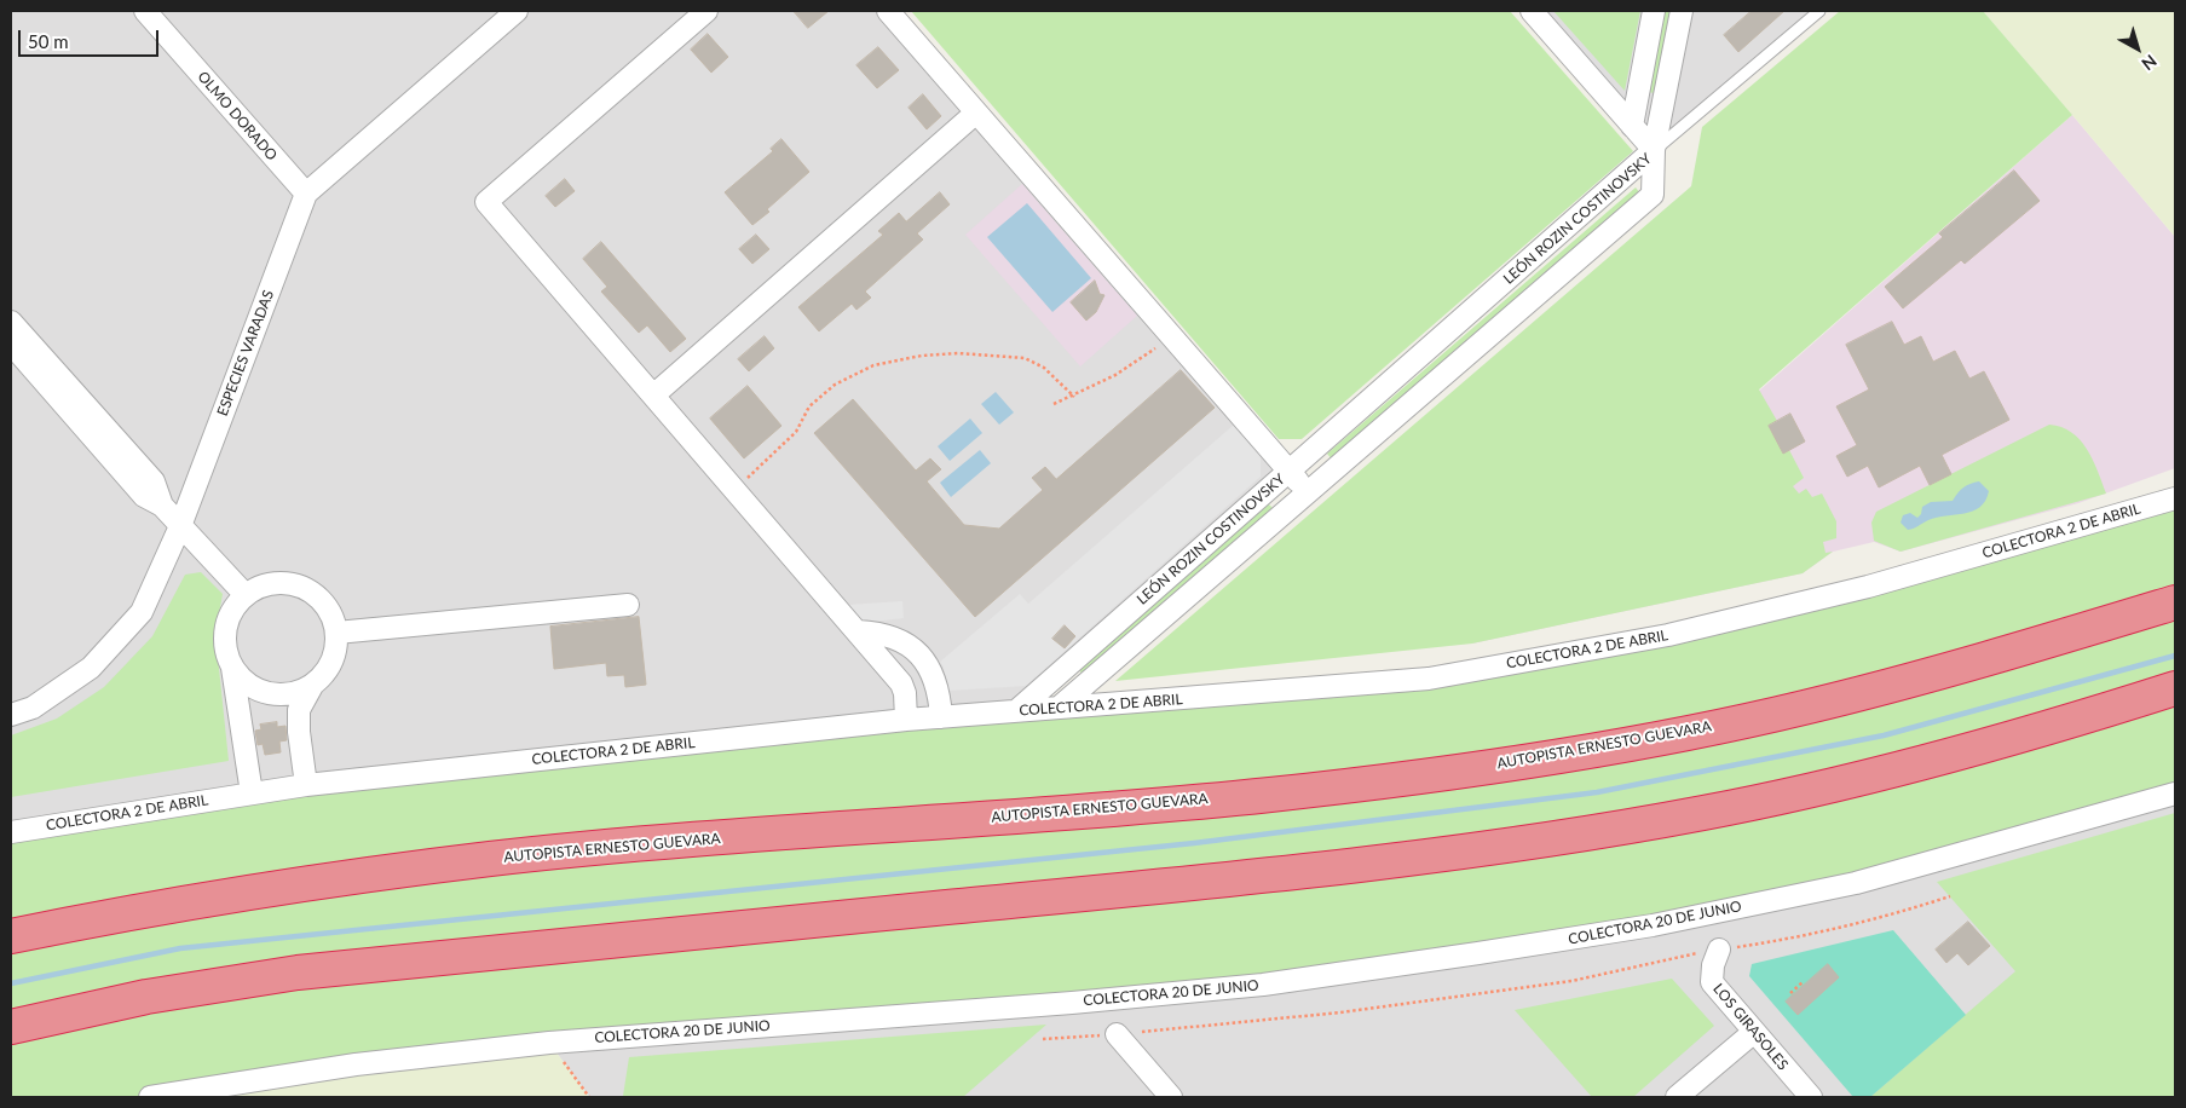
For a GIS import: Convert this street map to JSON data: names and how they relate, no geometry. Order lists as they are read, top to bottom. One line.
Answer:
{"streets":{"highway":["AUTOPISTA ERNESTO GUEVARA"],"street":["OLMO DORADO","LEÓN ROZIN COSTINOVSKY","ESPECIES VARADAS","COLECTORA 2 DE ABRIL","COLECTORA 20 DE JUNIO","LOS GIRASOLES"]},"crossings":[["OLMO DORADO","ESPECIES VARADAS"],["LEÓN ROZIN COSTINOVSKY","COLECTORA 2 DE ABRIL"]],"scale_bar":"50 m","north":"bottom right"}
